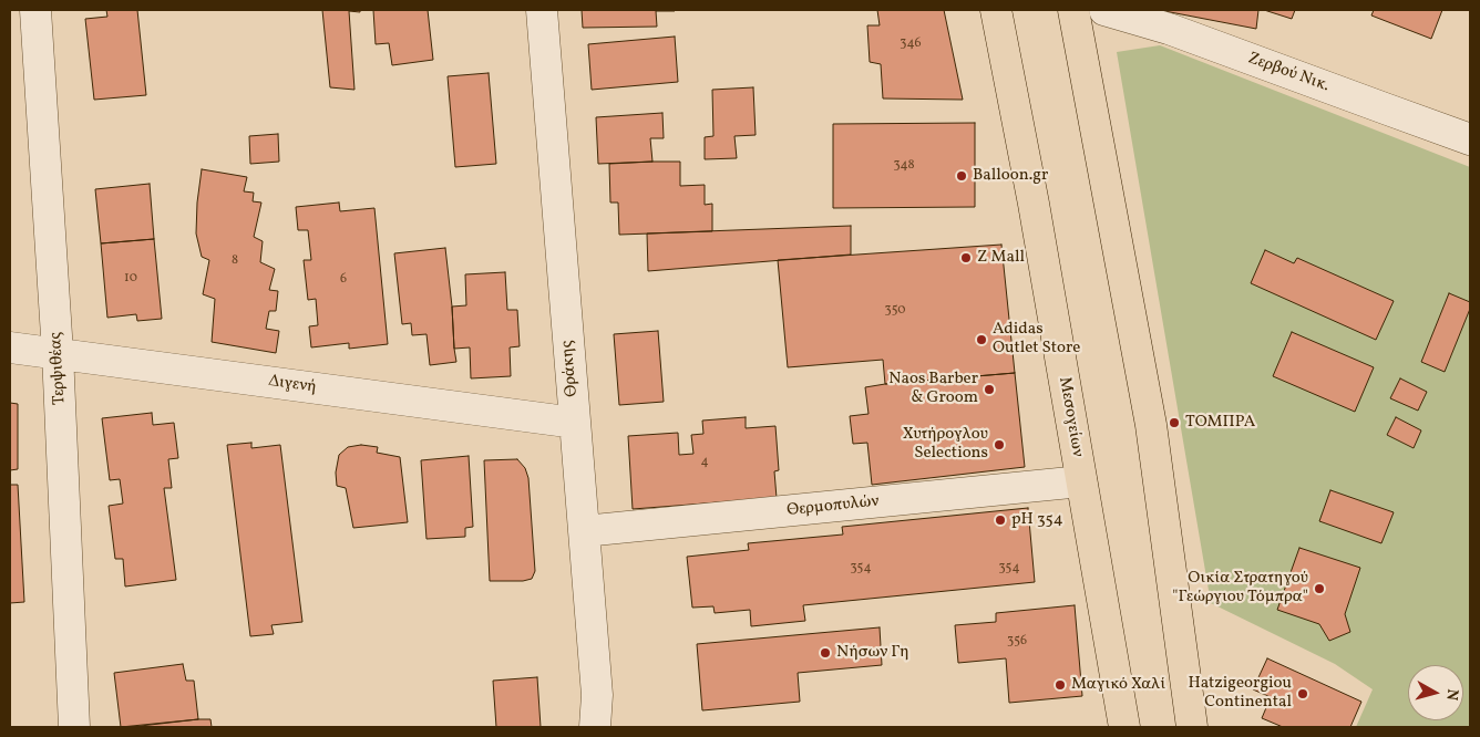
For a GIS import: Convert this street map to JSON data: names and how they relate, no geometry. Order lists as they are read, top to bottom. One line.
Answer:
{"streets":{"main road":["Μεσογείων"],"street":["Ζερβού Νικ.","Τερψιθέας","Θράκης","Διγενή","Θερμοπυλών"]},"crossings":[["Τερψιθέας","Διγενή"],["Θράκης","Διγενή"],["Θράκης","Θερμοπυλών"],["Μεσογείων","Θερμοπυλών"]],"places":["Balloon.gr","Z Mall","Adidas Outlet Store","Naos Barber & Groom","ΤΟΜΠΡΑ","Χυτήρογλου Selections","pH 354","Οικία Στρατηγού \"Γεώργιου Τόμπρα\"","Νήσων Γη","Μαγικό Χαλί","Hatzigeorgiou Continental"],"house_numbers":["346","348","8","10","6","350","4","354","354","356"],"north":"right"}
